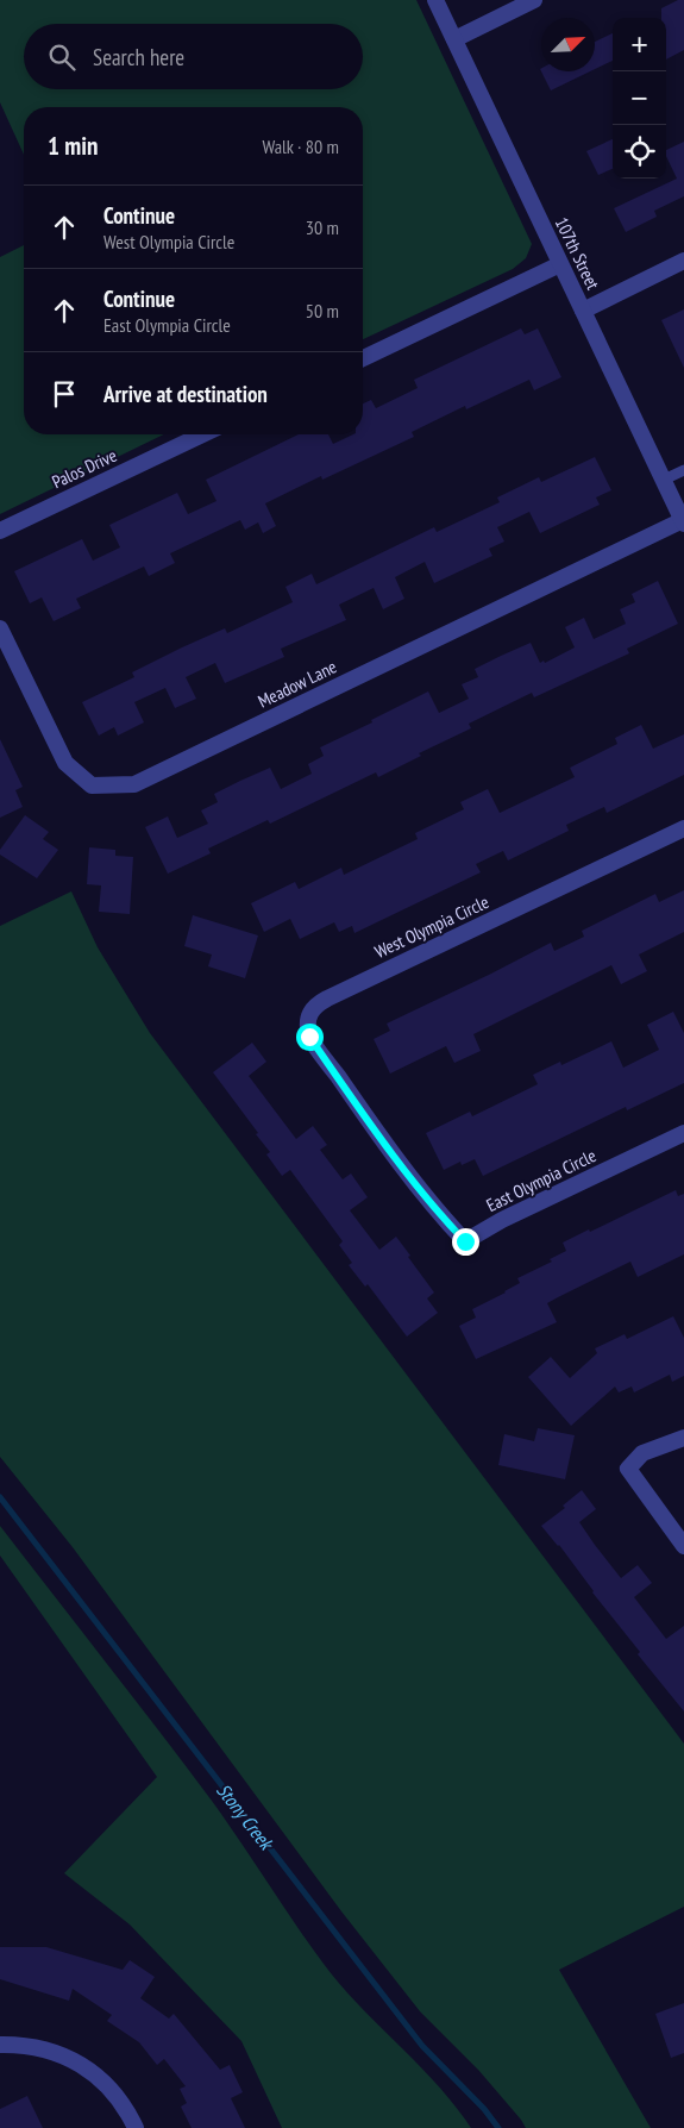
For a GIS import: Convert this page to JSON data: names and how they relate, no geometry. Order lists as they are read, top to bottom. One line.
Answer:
{"streets":{"street":["107th Street","Palos Drive","Meadow Lane","West Olympia Circle","East Olympia Circle"]},"crossings":[["107th Street","Meadow Lane"],["West Olympia Circle","East Olympia Circle"]],"water":["Stony Creek"],"north":"top right","page":{"map_buttons":["+","−"],"search":"Search here","heading":["1 min","Walk · 80 m"],"list":[["Continue","West Olympia Circle","30 m"],["Continue","East Olympia Circle","50 m"],"Arrive at destination"]}}
